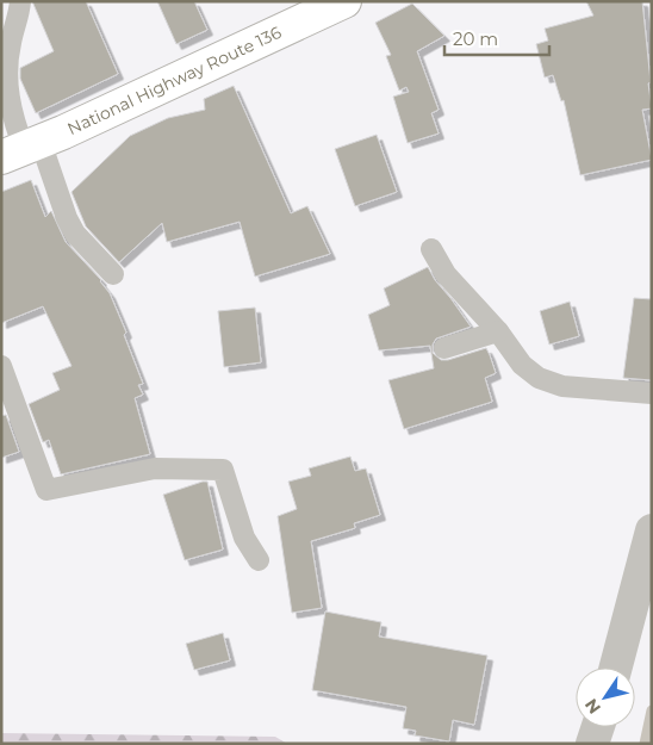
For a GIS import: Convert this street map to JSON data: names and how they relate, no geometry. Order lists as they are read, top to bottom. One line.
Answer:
{"streets":{"highway":["National Highway Route 136"]},"scale_bar":"20 m","north":"bottom left"}
